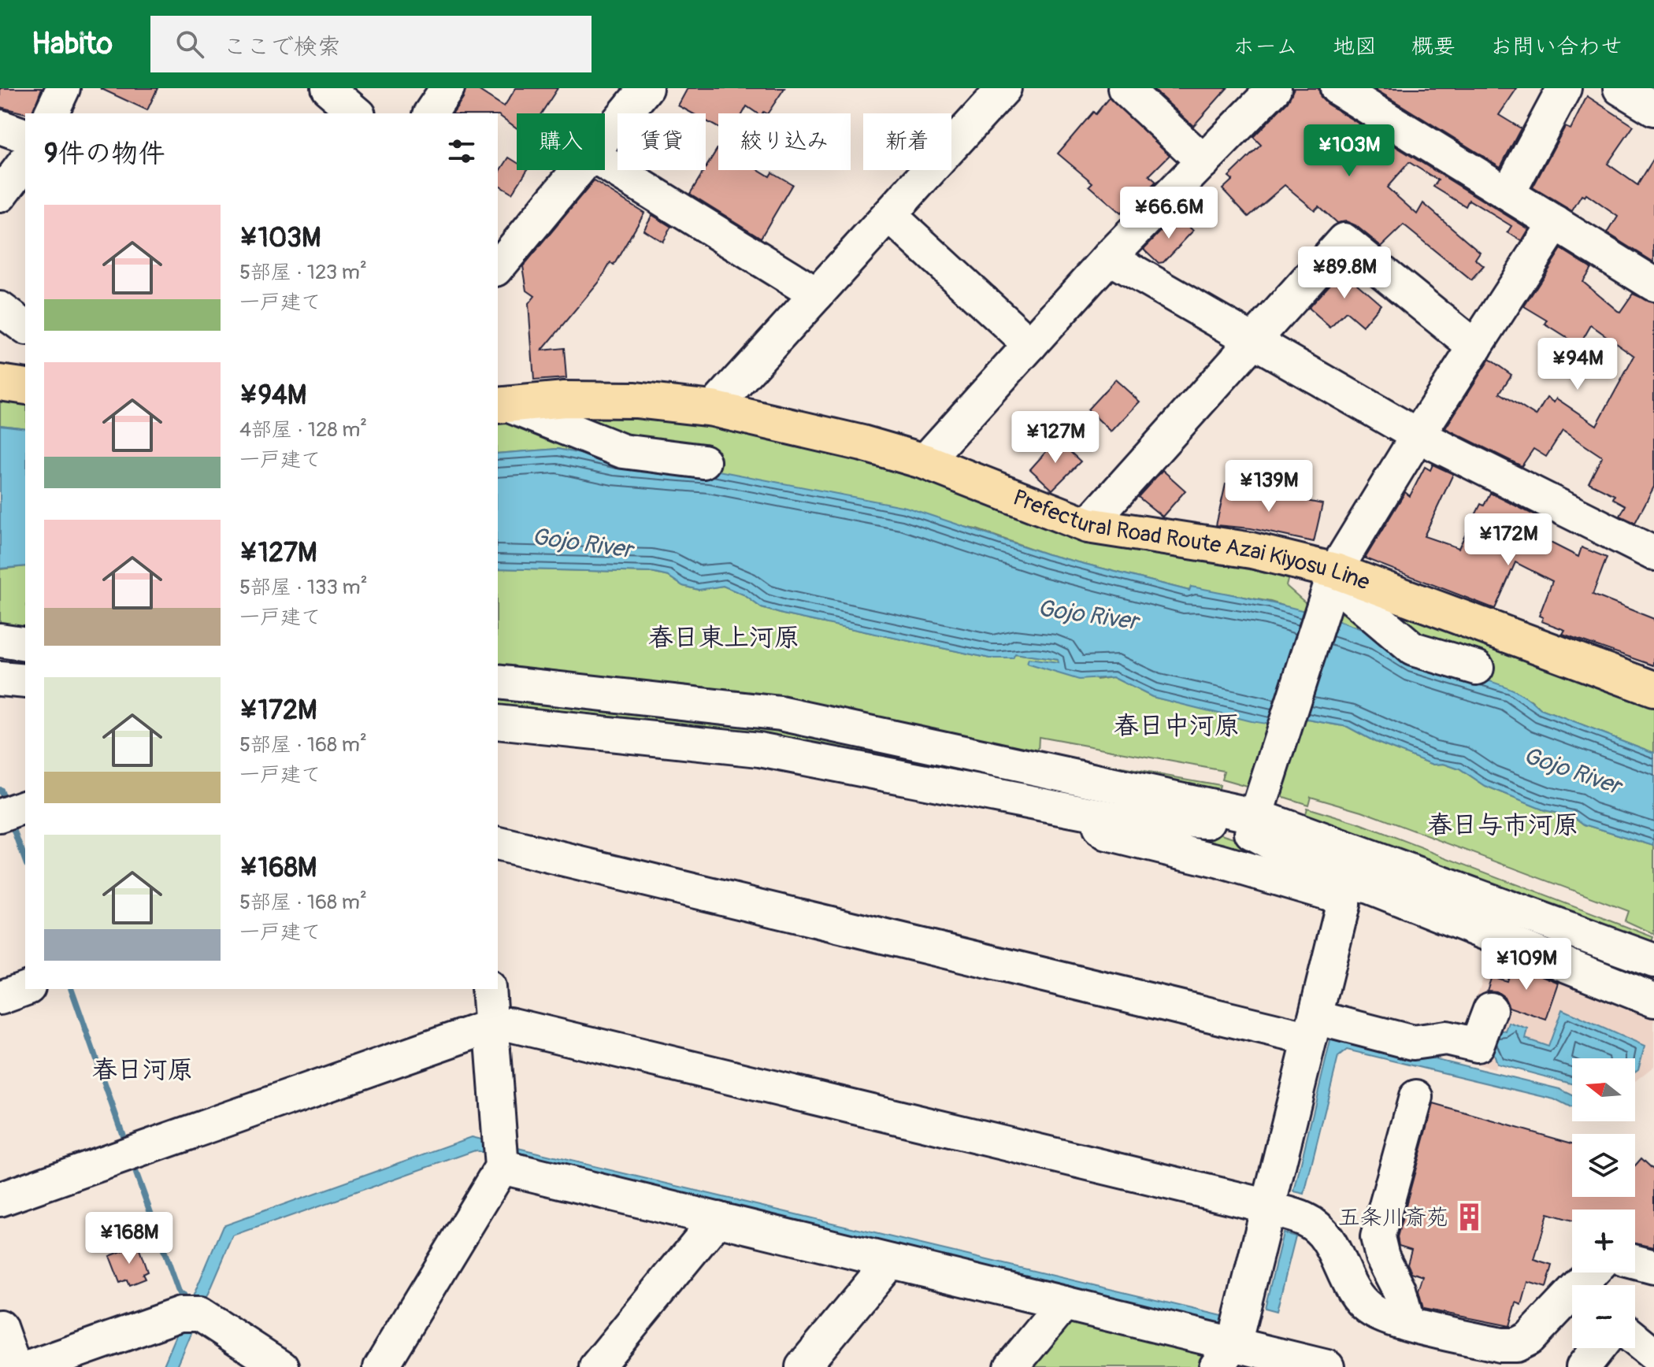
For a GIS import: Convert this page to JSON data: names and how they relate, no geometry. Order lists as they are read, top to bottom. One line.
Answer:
{"streets":{"main road":["Prefectural Road Route Azai Kiyosu Line"]},"districts":["春日東上河原","春日中河原","春日与市河原","春日河原"],"water":["Gojo River"],"places":{"building":["五条川斎苑"]},"north":"left","page":{"header":"Habito","search":"ここで検索","nav":["ホーム","地図","概要","お問い合わせ"],"chip":["購入","賃貸","絞り込み","新着"],"heading":"9件の物件","price":["¥103M","¥66.6M","¥89.8M","¥94M","¥127M","¥139M","¥172M","¥109M","¥168M"],"list":[{"name":"¥103M","note":"5部屋 · 123 m² · 一戸建て"},{"name":"¥94M","note":"4部屋 · 128 m² · 一戸建て"},{"name":"¥127M","note":"5部屋 · 133 m² · 一戸建て"},{"name":"¥172M","note":"5部屋 · 168 m² · 一戸建て"},{"name":"¥168M","note":"5部屋 · 168 m² · 一戸建て"}],"map_buttons":["+","−"]}}
